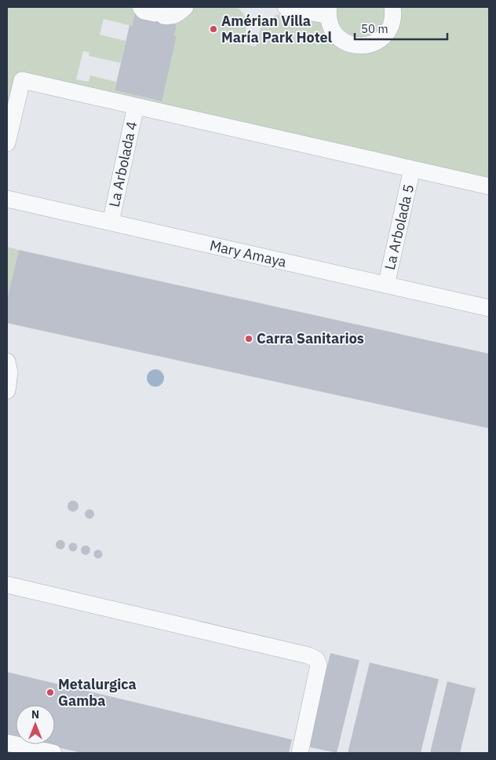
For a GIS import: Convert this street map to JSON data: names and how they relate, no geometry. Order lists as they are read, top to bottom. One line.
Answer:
{"streets":{"street":["La Arbolada 4","La Arbolada 5","Mary Amaya"]},"crossings":[["La Arbolada 4","Mary Amaya"],["La Arbolada 5","Mary Amaya"]],"places":["Amérian Villa María Park Hotel","Carra Sanitarios","Metalurgica Gamba"],"scale_bar":"50 m","north":"top"}
